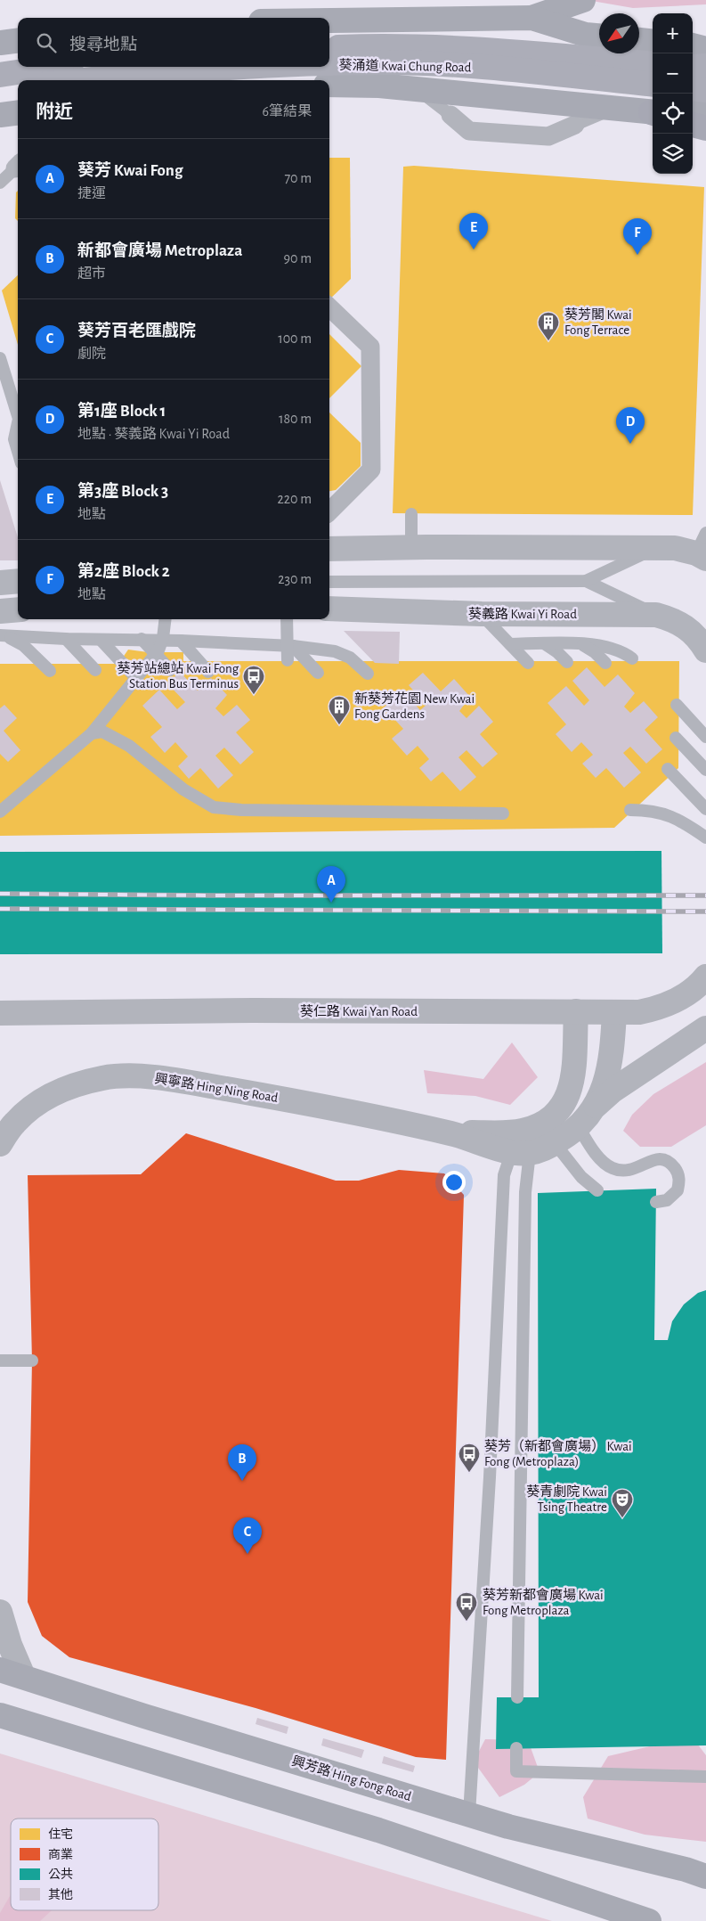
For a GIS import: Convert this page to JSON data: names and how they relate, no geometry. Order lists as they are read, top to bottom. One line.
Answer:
{"streets":{"main road":["葵涌道 Kwai Chung Road","興芳路 Hing Fong Road"],"street":["葵義路 Kwai Yi Road","葵仁路 Kwai Yan Road","興寧路 Hing Ning Road"]},"crossings":[["葵仁路 Kwai Yan Road","興寧路 Hing Ning Road"]],"places":{"building":["葵芳閣 Kwai Fong Terrace","新葵芳花園 New Kwai Fong Gardens"],"bus stop":["葵芳站總站 Kwai Fong Station Bus Terminus","葵芳（新都會廣場） Kwai Fong (Metroplaza)","葵芳新都會廣場 Kwai Fong Metroplaza"],"theatre":["葵青劇院 Kwai Tsing Theatre"]},"legend":["住宅","商業","公共","其他"],"north":"bottom left","page":{"map_buttons":["+","−"],"search":"搜尋地點","heading":["附近","6筆結果"],"list":[{"mark":"A","name":"葵芳 Kwai Fong","note":"捷運","value":"70 m"},{"mark":"B","name":"新都會廣場 Metroplaza","note":"超市","value":"90 m"},{"mark":"C","name":"葵芳百老匯戲院","note":"劇院","value":"100 m"},{"mark":"D","name":"第1座 Block 1","note":"地點 · 葵義路 Kwai Yi Road","value":"180 m"},{"mark":"E","name":"第3座 Block 3","note":"地點","value":"220 m"},{"mark":"F","name":"第2座 Block 2","note":"地點","value":"230 m"}],"pins":["E","F","D","A","B","C"]}}
